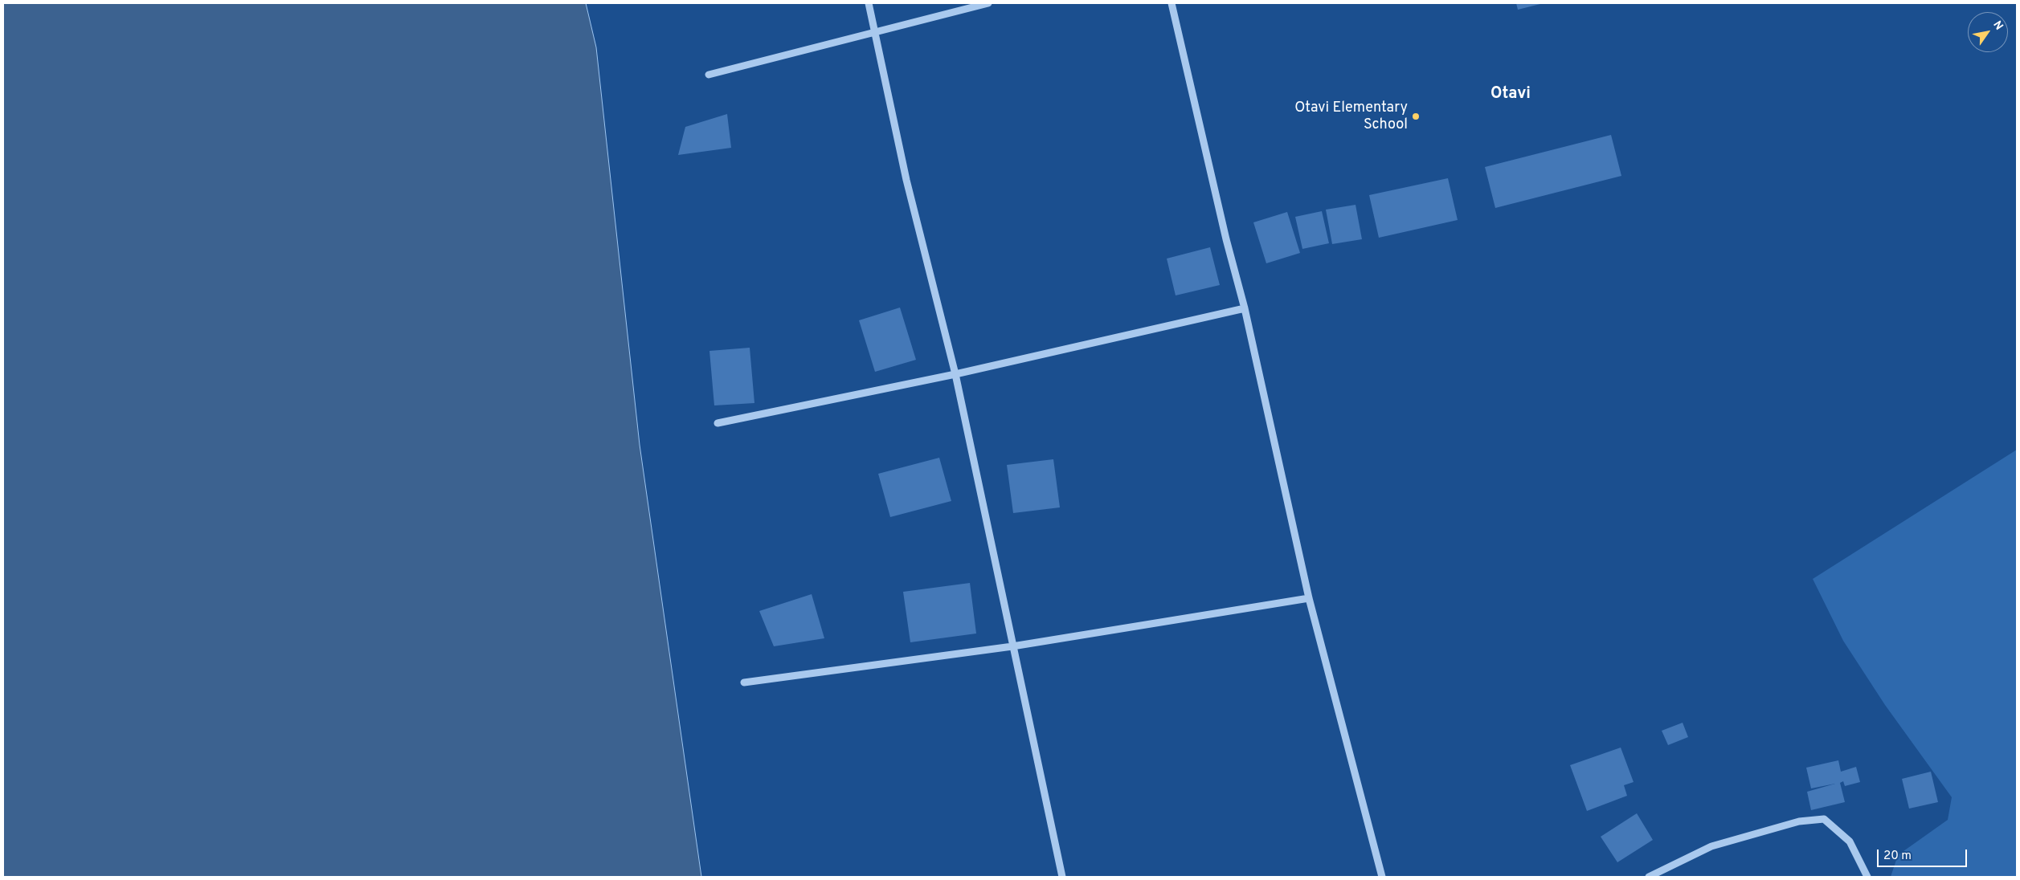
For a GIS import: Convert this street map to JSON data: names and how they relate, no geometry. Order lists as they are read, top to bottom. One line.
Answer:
{"districts":["Otavi"],"places":["Otavi Elementary School"],"scale_bar":"20 m","north":"top right"}
